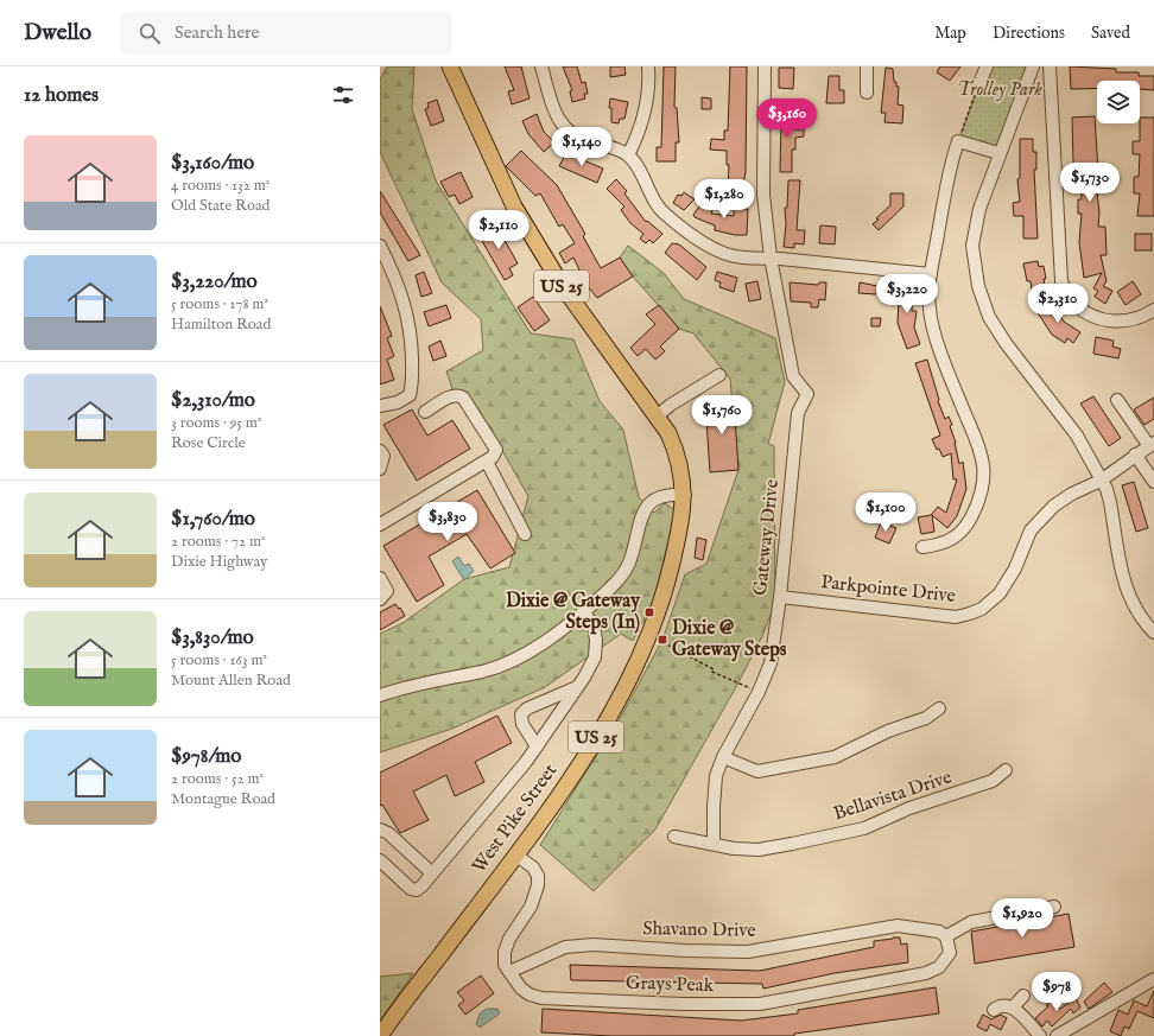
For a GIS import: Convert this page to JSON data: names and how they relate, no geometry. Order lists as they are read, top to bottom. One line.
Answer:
{"streets":{"main road":["US 25","West Pike Street"],"street":["Gateway Drive","Parkpointe Drive","Bellavista Drive","Shavano Drive","Grays Peak"]},"crossings":[["US 25","West Pike Street"],["Gateway Drive","Parkpointe Drive"],["Gateway Drive","Bellavista Drive"],["West Pike Street","Grays Peak"],["Shavano Drive","Grays Peak"]],"parks":["Trolley Park"],"places":{"transit":["Dixie @ Gateway Steps (In)","Dixie @ Gateway Steps"]},"page":{"header":"Dwello","search":"Search here","nav":["Map","Directions","Saved"],"heading":"12 homes","price":["$3,160","$1,140","$1,730","$1,280","$2,110","$3,220","$2,310","$1,760","$1,100","$3,830","$1,920","$978"],"list":[{"name":"$3,160/mo","note":"4 rooms · 132 m² · Old State Road"},{"name":"$3,220/mo","note":"5 rooms · 178 m² · Hamilton Road"},{"name":"$2,310/mo","note":"3 rooms · 95 m² · Rose Circle"},{"name":"$1,760/mo","note":"2 rooms · 72 m² · Dixie Highway"},{"name":"$3,830/mo","note":"5 rooms · 163 m² · Mount Allen Road"},{"name":"$978/mo","note":"2 rooms · 52 m² · Montague Road"}]}}
